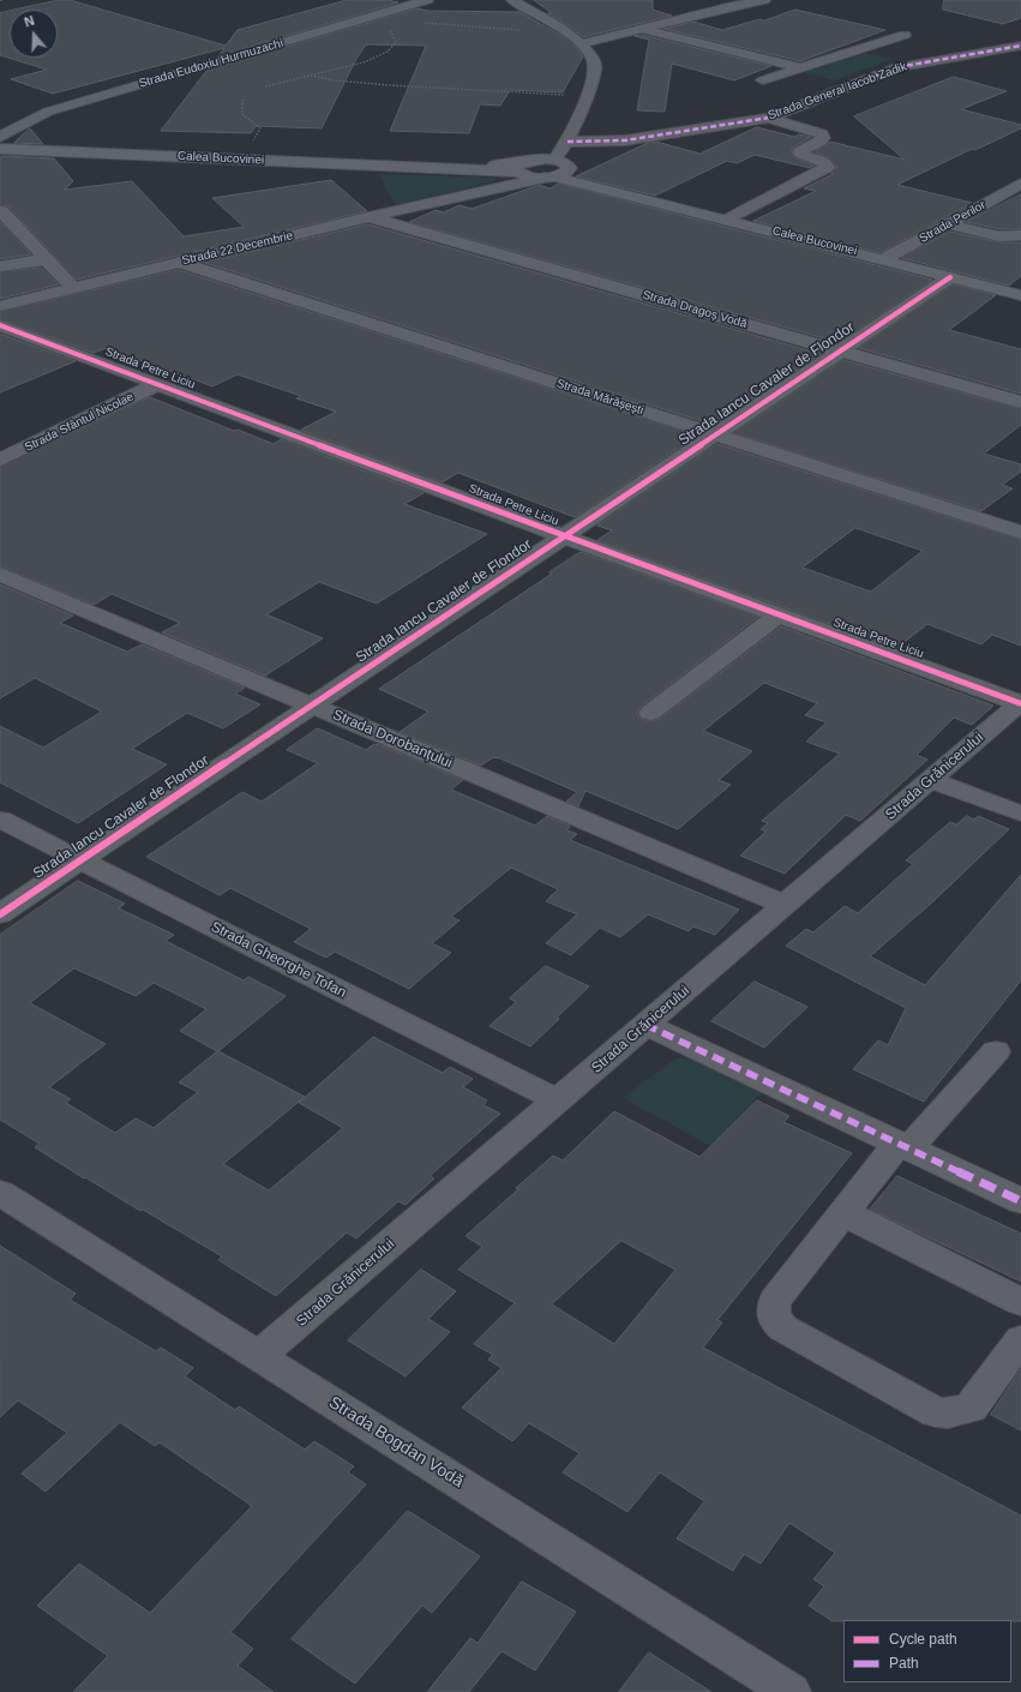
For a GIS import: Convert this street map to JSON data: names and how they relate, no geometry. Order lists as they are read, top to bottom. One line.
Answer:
{"streets":{"main road":["Calea Bucovinei"],"street":["Strada Eudoxiu Hurmuzachi","Strada General Iacob Zadik","Strada Perilor","Strada 22 Decembrie","Strada Dragoș Vodă","Strada Petre Liciu","Strada Iancu Cavaler de Flondor","Strada Mărășești","Strada Sfântul Nicolae","Strada Dorobanțului","Strada Grănicerului","Strada Gheorghe Tofan","Strada Bogdan Vodă"]},"crossings":[["Calea Bucovinei","Strada Perilor"],["Calea Bucovinei","Strada 22 Decembrie"],["Calea Bucovinei","Strada Iancu Cavaler de Flondor"],["Strada 22 Decembrie","Strada Dragoș Vodă"],["Strada 22 Decembrie","Strada Mărășești"],["Strada Dragoș Vodă","Strada Iancu Cavaler de Flondor"],["Strada Petre Liciu","Strada Iancu Cavaler de Flondor"],["Strada Petre Liciu","Strada Sfântul Nicolae"],["Strada Petre Liciu","Strada Grănicerului"],["Strada Iancu Cavaler de Flondor","Strada Mărășești"],["Strada Iancu Cavaler de Flondor","Strada Dorobanțului"],["Strada Iancu Cavaler de Flondor","Strada Gheorghe Tofan"],["Strada Dorobanțului","Strada Grănicerului"],["Strada Grănicerului","Strada Gheorghe Tofan"],["Strada Grănicerului","Strada Bogdan Vodă"]],"legend":["Cycle path","Path"],"north":"top"}
